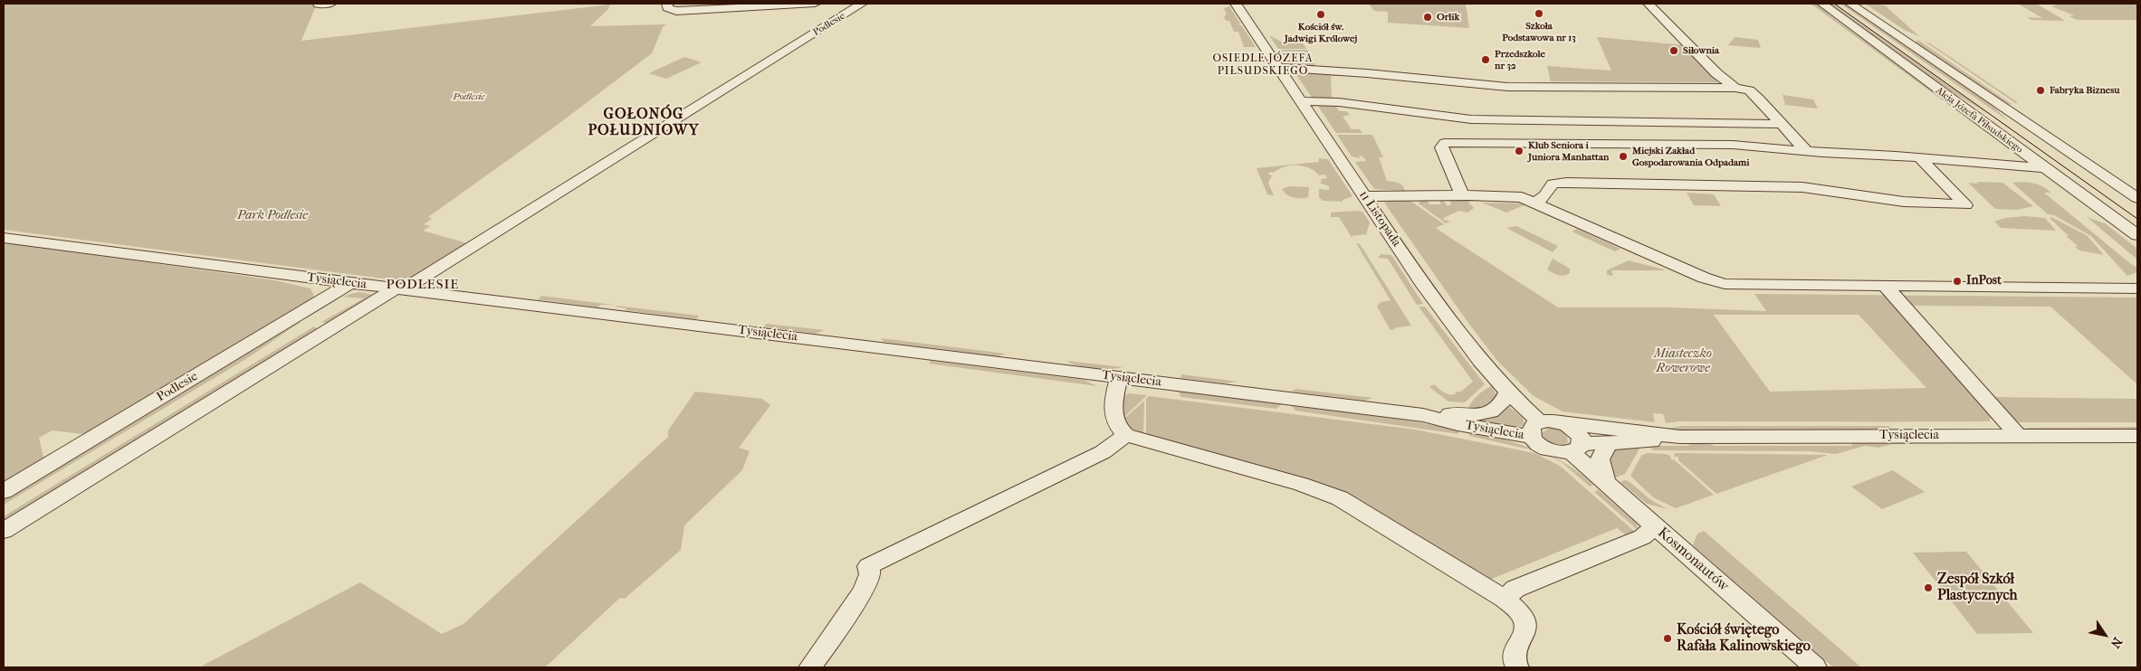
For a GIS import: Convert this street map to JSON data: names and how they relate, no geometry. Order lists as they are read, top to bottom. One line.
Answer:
{"streets":{"street":["Podlesie","Aleja Józefa Piłsudskiego","11 Listopada","Tysiąclecia","Kosmonautów"]},"crossings":[["Podlesie","Tysiąclecia"],["11 Listopada","Tysiąclecia"],["11 Listopada","Kosmonautów"],["Tysiąclecia","Kosmonautów"]],"districts":["OSIEDLE JÓZEFA PIŁSUDSKIEGO","GOŁONÓG POŁUDNIOWY","PODLESIE"],"parks":["Podlesie","Park Podlesie","Miasteczko Rowerowe"],"places":["Szkoła Podstawowa nr 13","Kościół św. Jadwigi Królowej","Orlik","Siłownia","Przedszkole nr 32","Fabryka Biznesu","Klub Seniora i Juniora Manhattan","Miejski Zakład Gospodarowania Odpadami","InPost","Zespół Szkół Plastycznych","Kościół świętego Rafała Kalinowskiego"],"north":"bottom right"}
